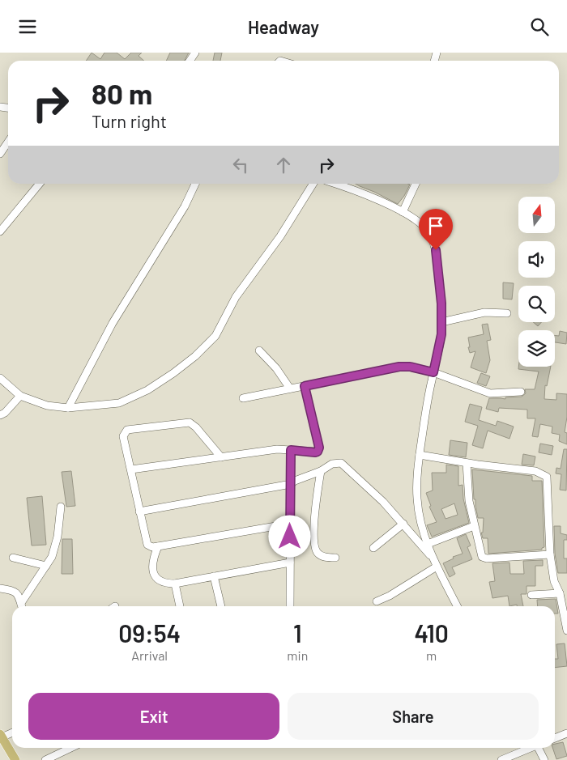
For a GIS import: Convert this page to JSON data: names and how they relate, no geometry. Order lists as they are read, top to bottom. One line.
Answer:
{"north":"top","page":{"header":"Headway","turn":["80 m","Turn right"],"eta":["09:54","Arrival","1","min","410","m"],"buttons":["Exit","Share"]}}
